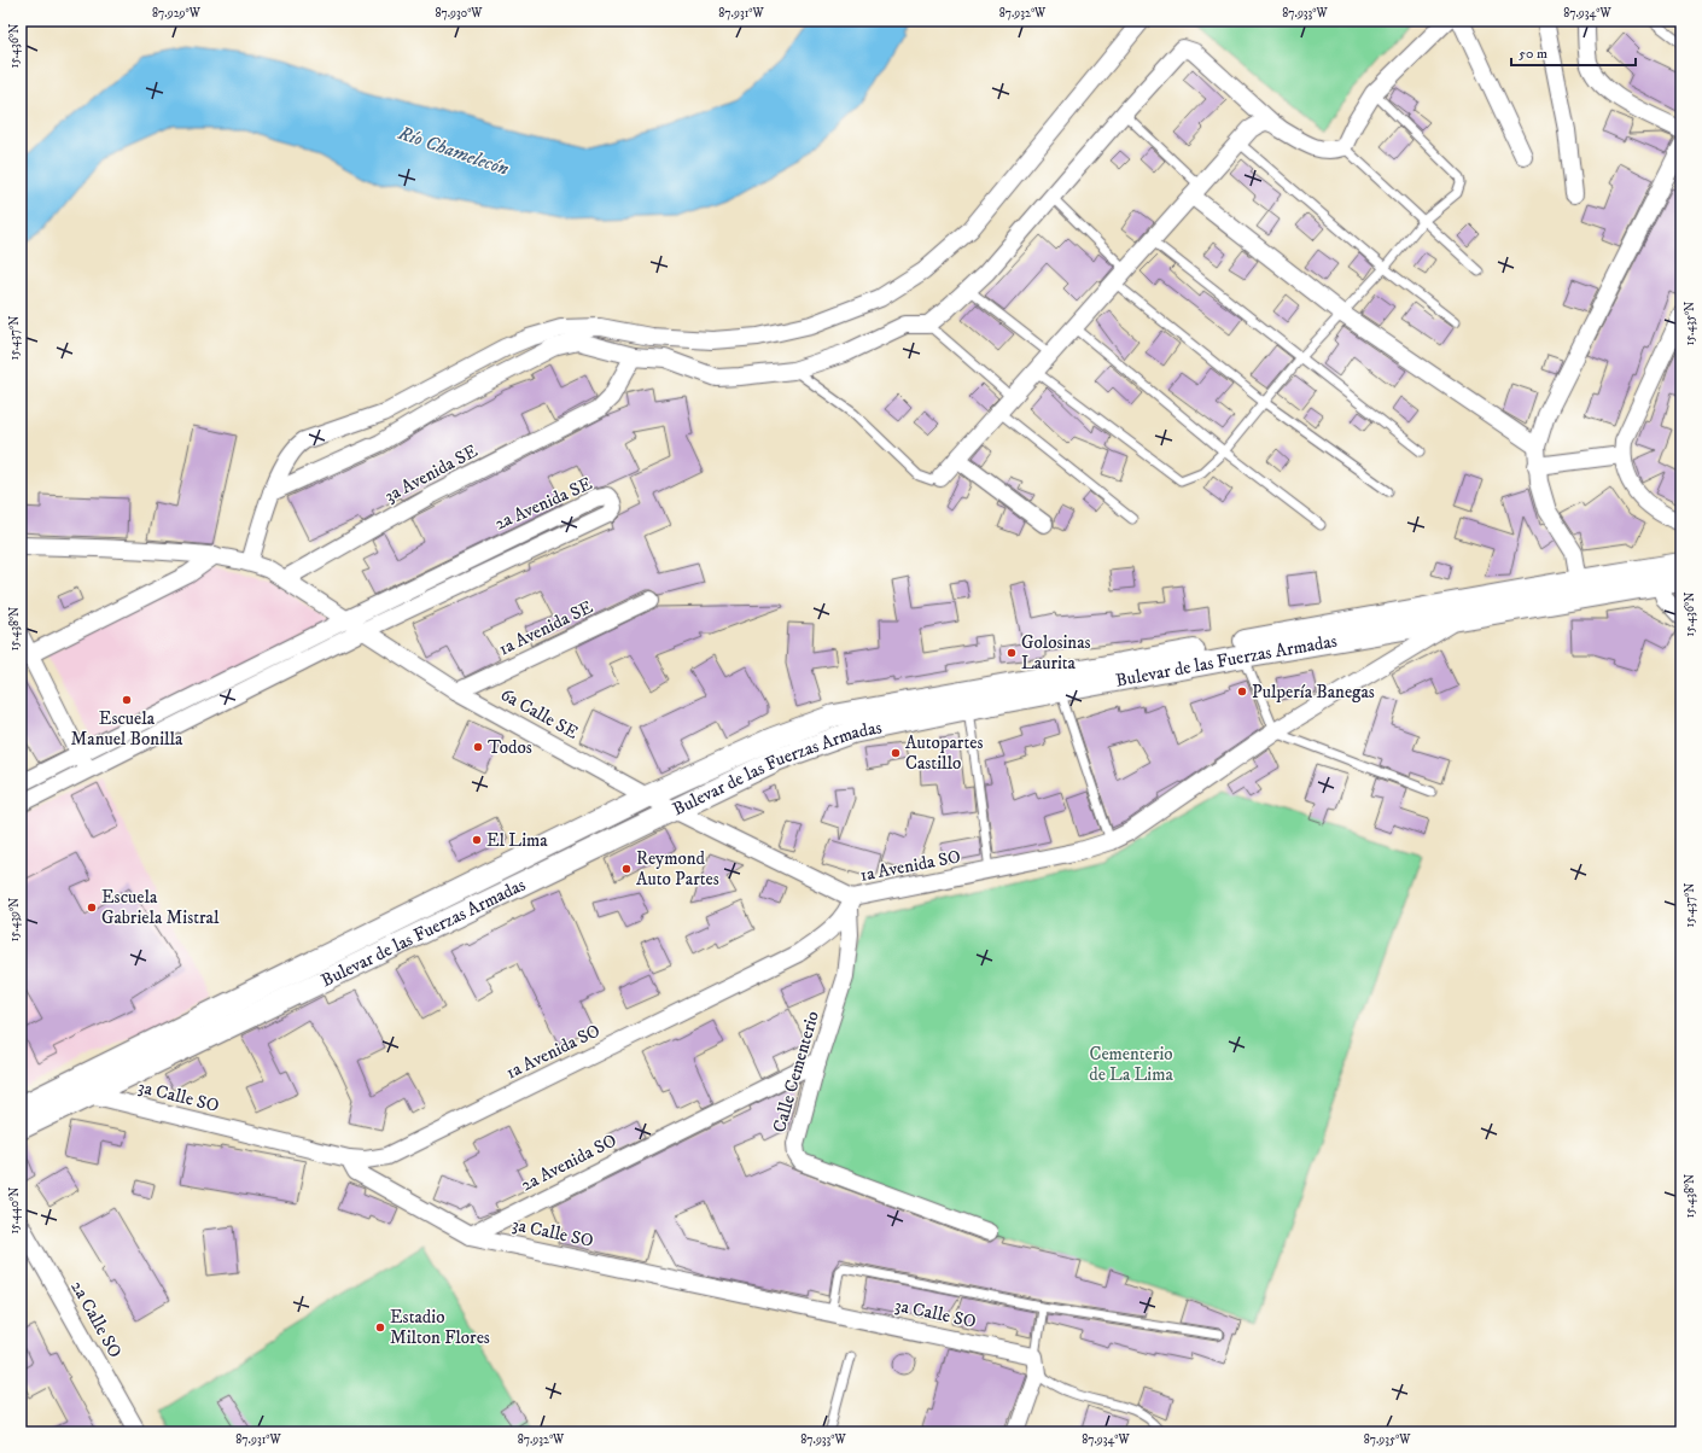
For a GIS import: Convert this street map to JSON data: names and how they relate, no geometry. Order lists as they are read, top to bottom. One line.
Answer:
{"streets":{"street":["3a Avenida SE","2a Avenida SE","1a Avenida SE","Bulevar de las Fuerzas Armadas","6a Calle SE","1a Avenida SO","Calle Cementerio","3a Calle SO","2a Avenida SO","2a Calle SO"]},"crossings":[["3a Avenida SE","6a Calle SE"],["2a Avenida SE","6a Calle SE"],["1a Avenida SE","6a Calle SE"],["Bulevar de las Fuerzas Armadas","6a Calle SE"],["Bulevar de las Fuerzas Armadas","1a Avenida SO"],["Bulevar de las Fuerzas Armadas","3a Calle SO"],["6a Calle SE","1a Avenida SO"],["6a Calle SE","Calle Cementerio"],["1a Avenida SO","Calle Cementerio"],["1a Avenida SO","3a Calle SO"],["Calle Cementerio","2a Avenida SO"],["3a Calle SO","2a Avenida SO"]],"water":["Río Chamelecón"],"parks":["Cementerio de La Lima"],"places":["Golosinas Laurita","Pulpería Banegas","Escuela Manuel Bonilla","Todos","Autopartes Castillo","El Lima","Reymond Auto Partes","Escuela Gabriela Mistral","Estadio Milton Flores"],"scale_bar":"50 m","coordinates":["87.929°W","87.930°W","87.931°W","87.932°W","87.933°W","87.934°W","15.436°N","15.435°N","15.437°N","15.438°N","15.439°N","15.440°N","87.935°W"]}
